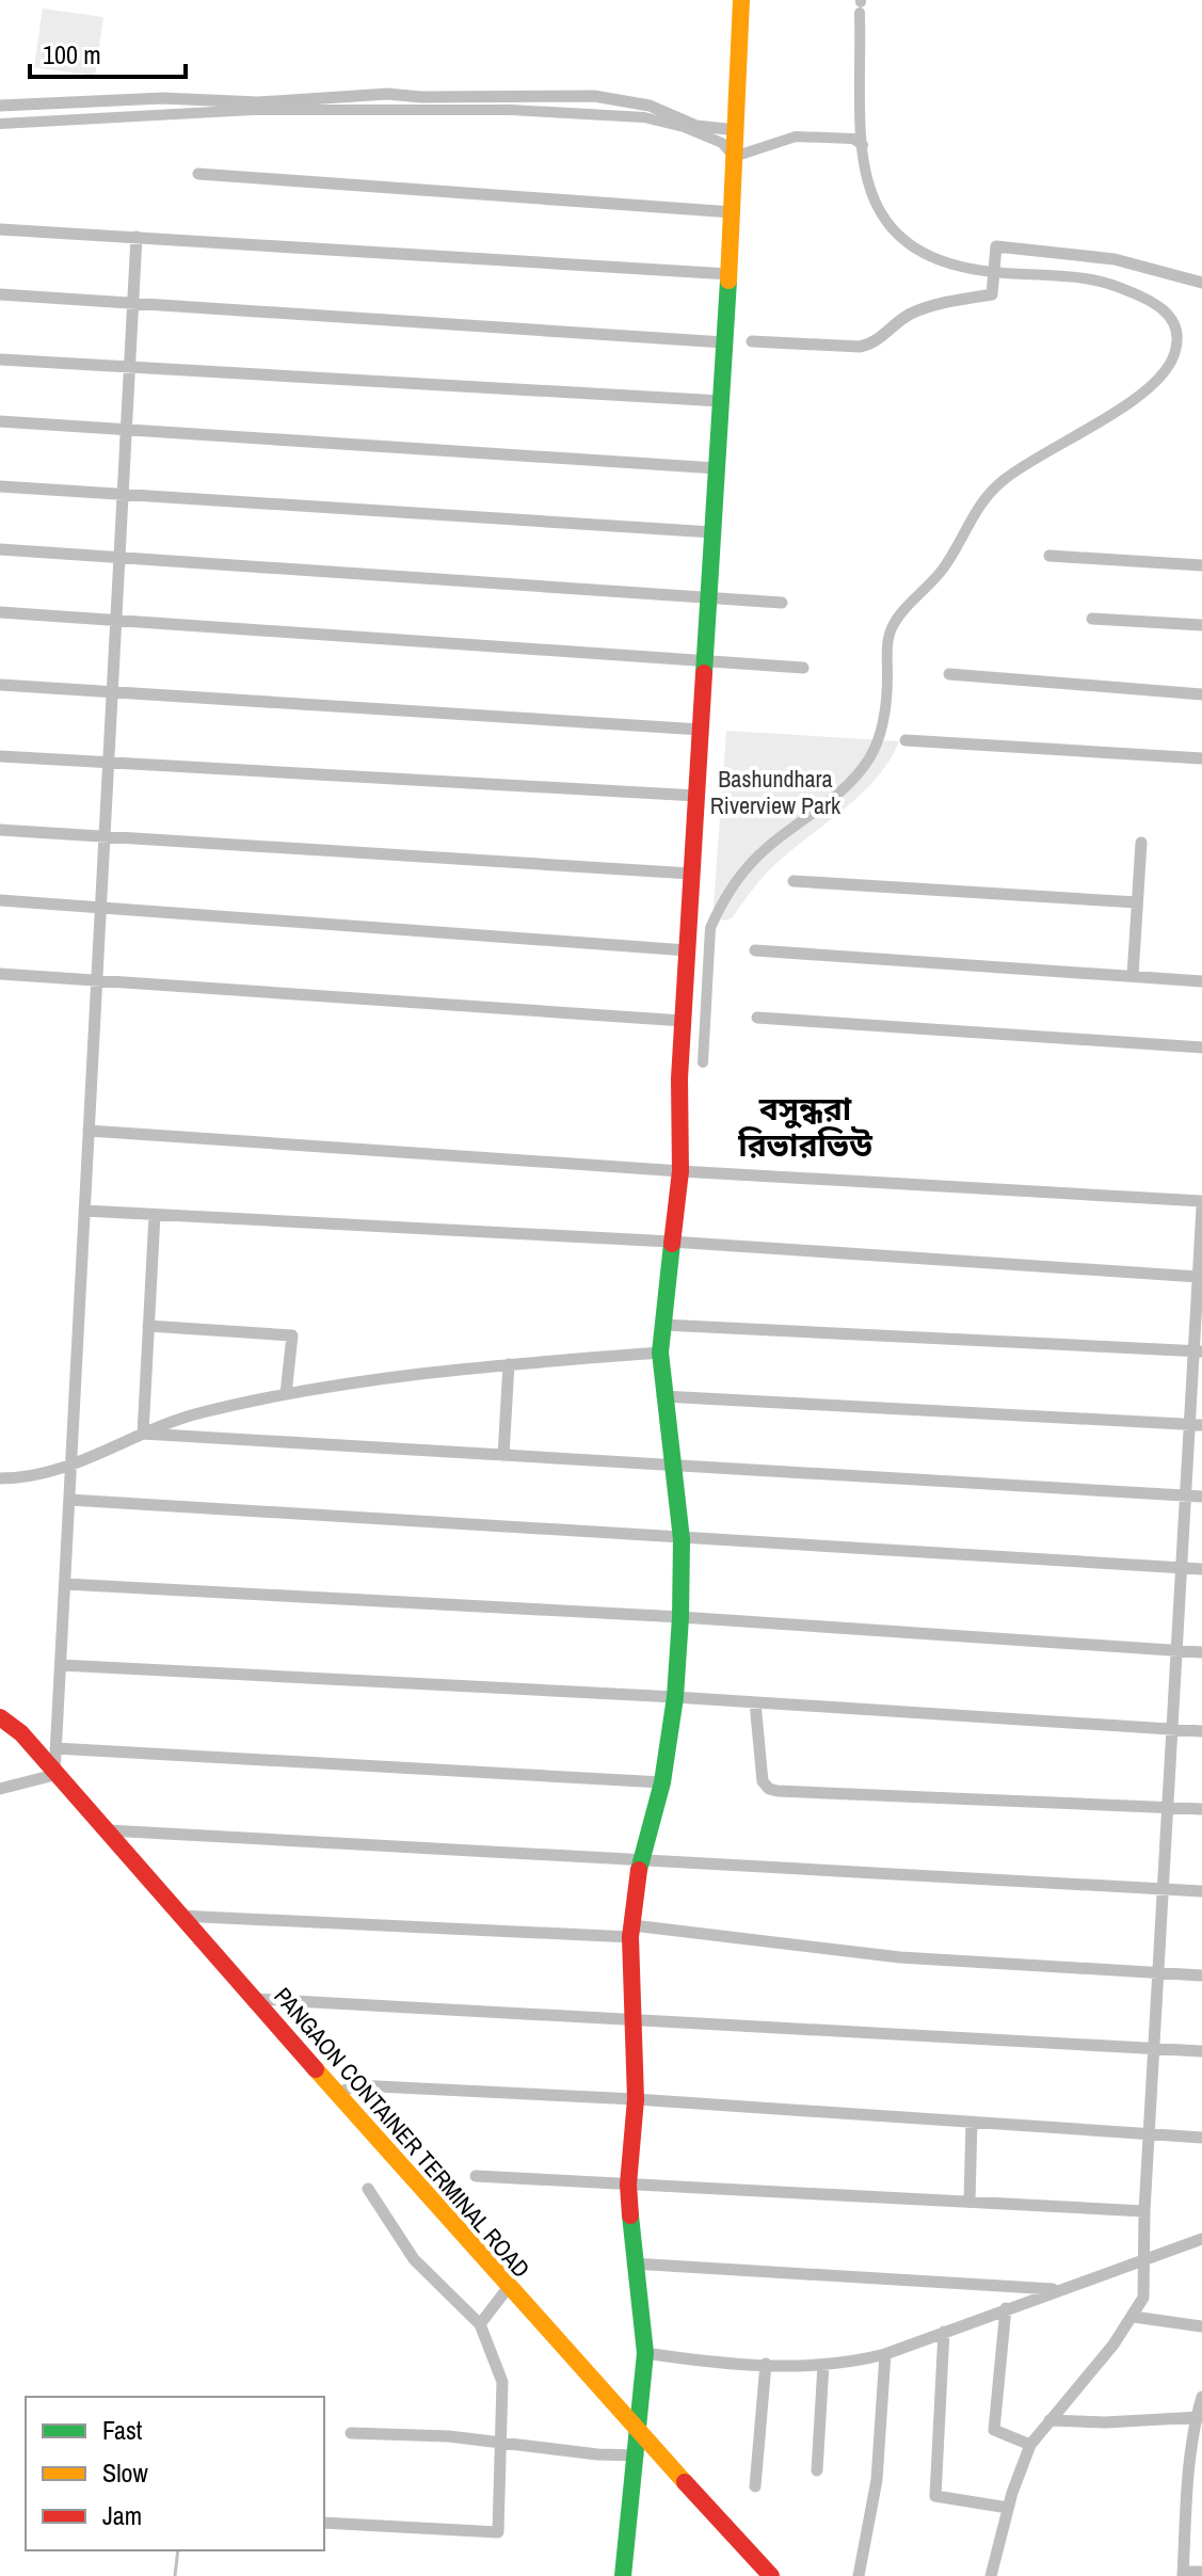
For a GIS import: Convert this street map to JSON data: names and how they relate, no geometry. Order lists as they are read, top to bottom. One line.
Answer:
{"streets":{"main road":["PANGAON CONTAINER TERMINAL ROAD"]},"districts":["বসুন্ধরা রিভারভিউ"],"parks":["Bashundhara Riverview Park"],"legend":["Fast","Slow","Jam"],"scale_bar":"100 m"}
